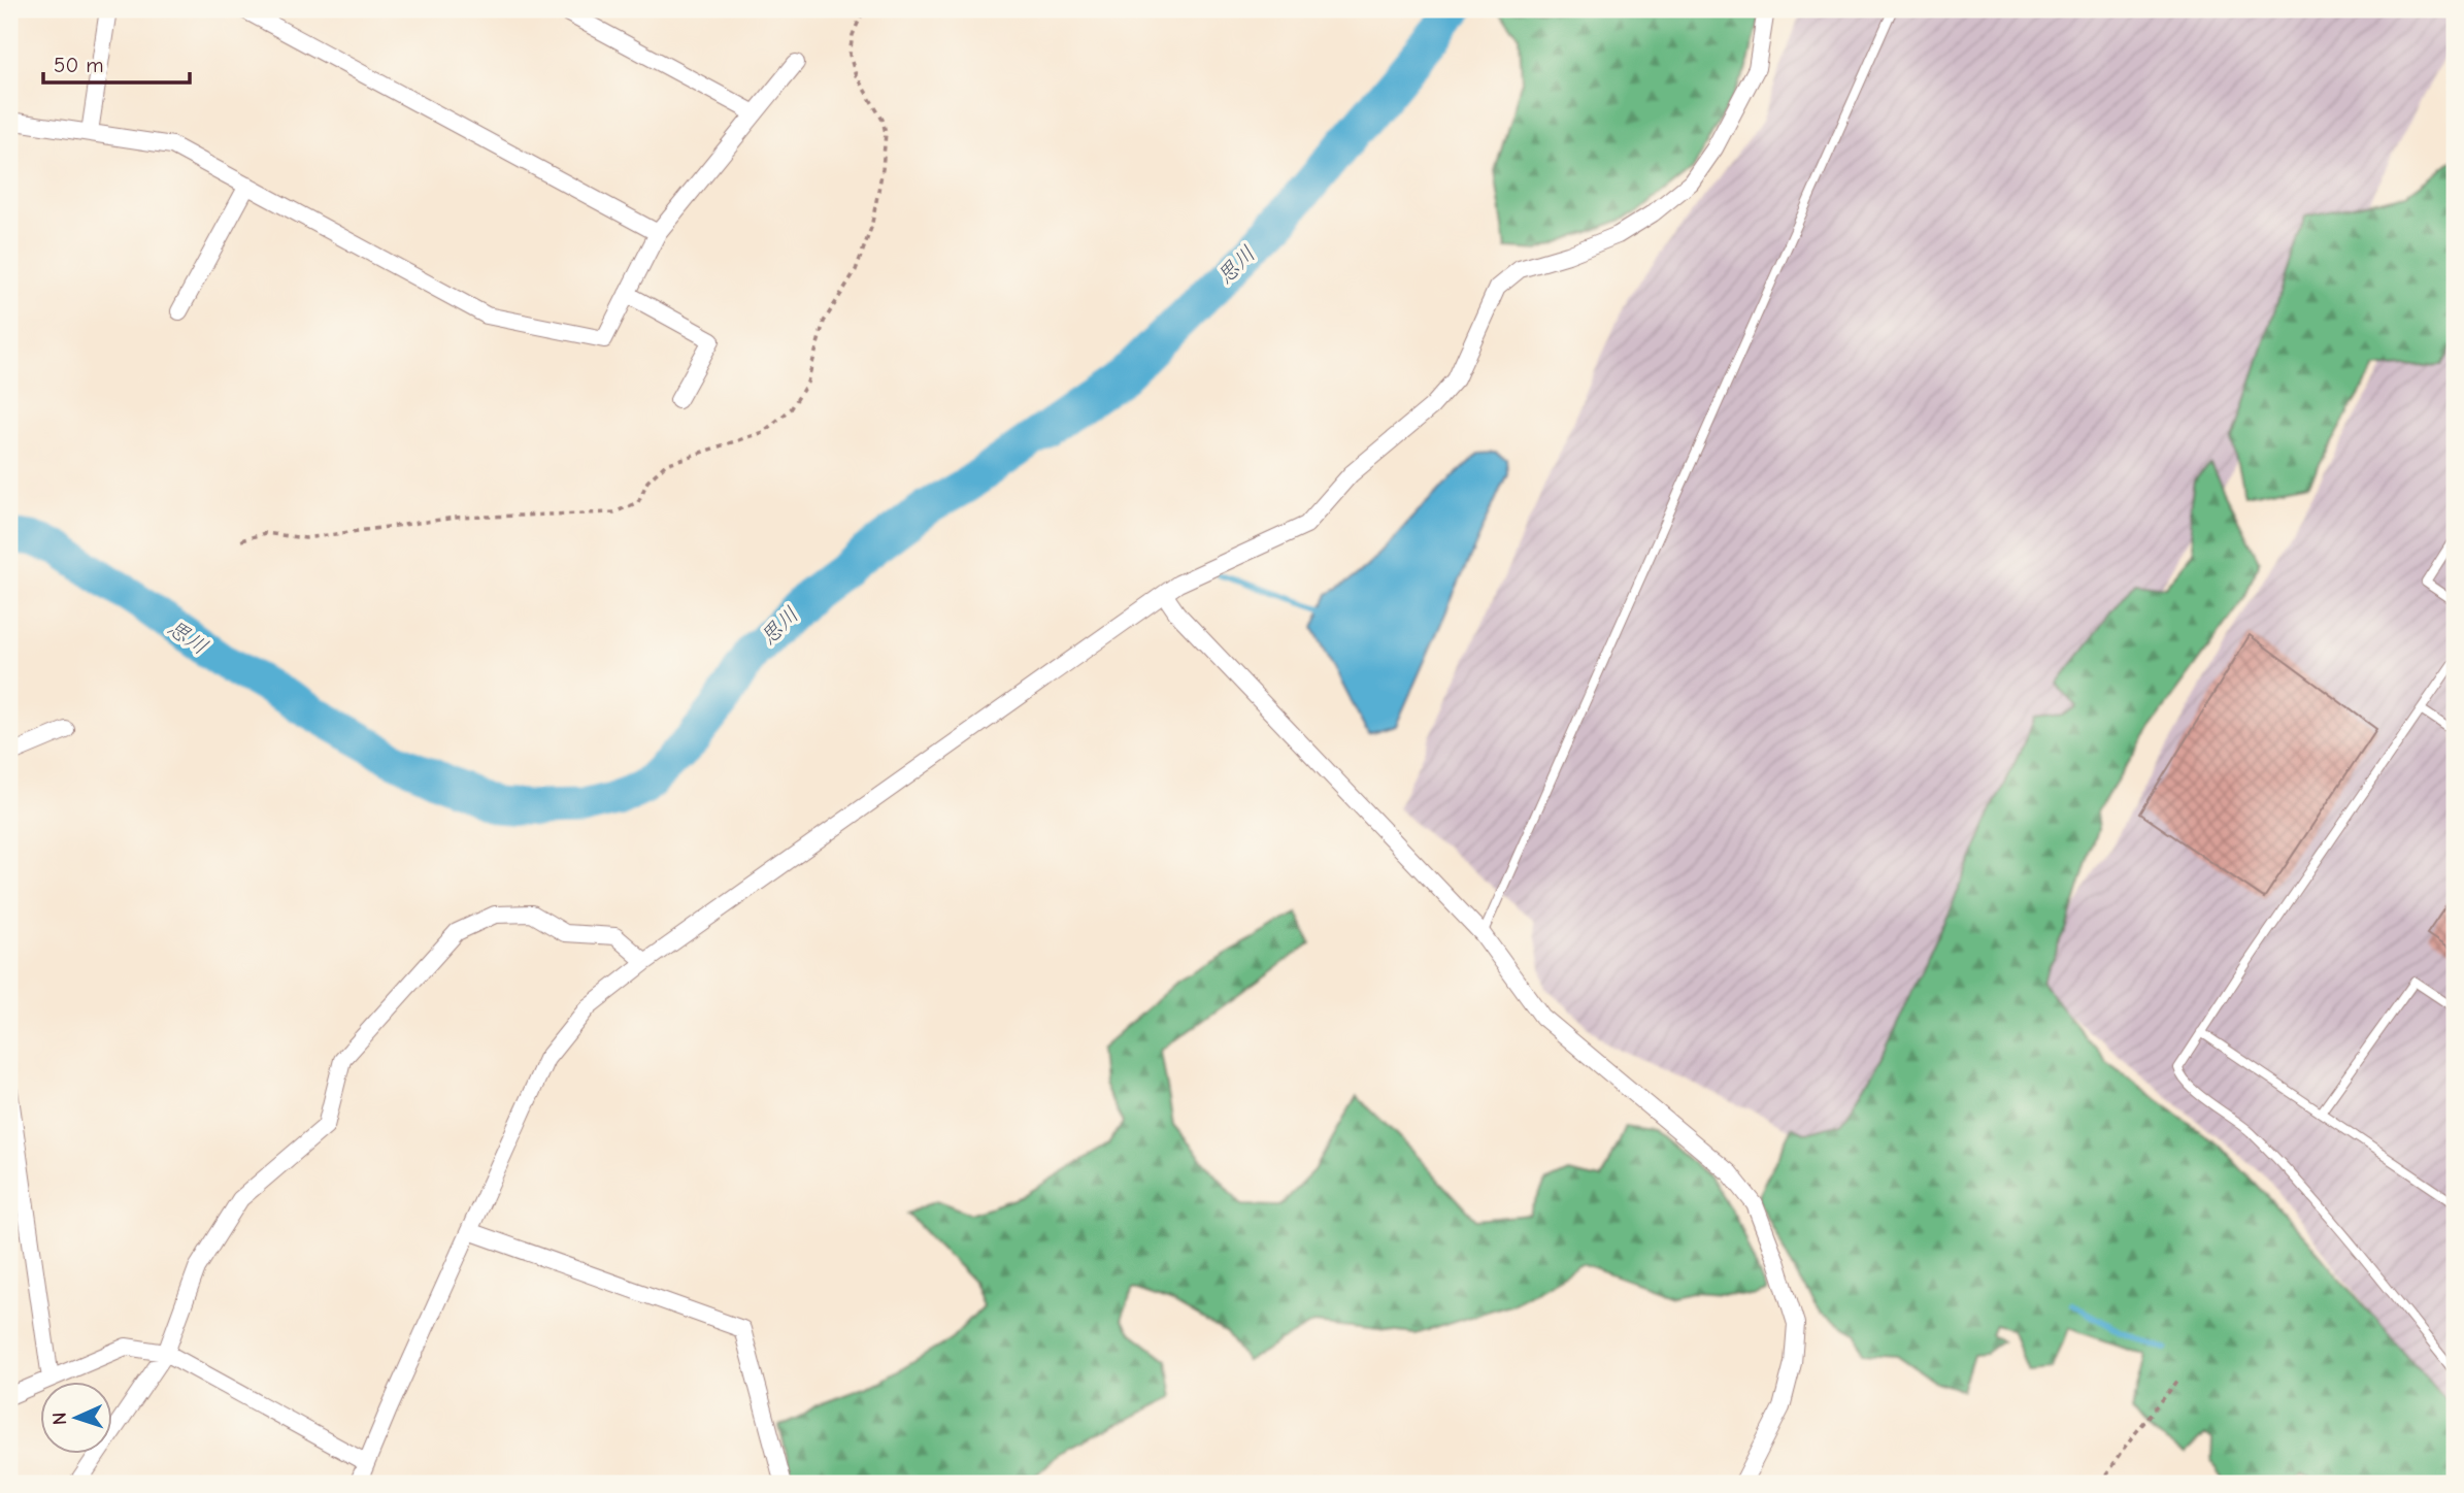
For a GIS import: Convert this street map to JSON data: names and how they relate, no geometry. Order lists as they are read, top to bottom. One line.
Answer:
{"water":["思川"],"scale_bar":"50 m","north":"left"}
